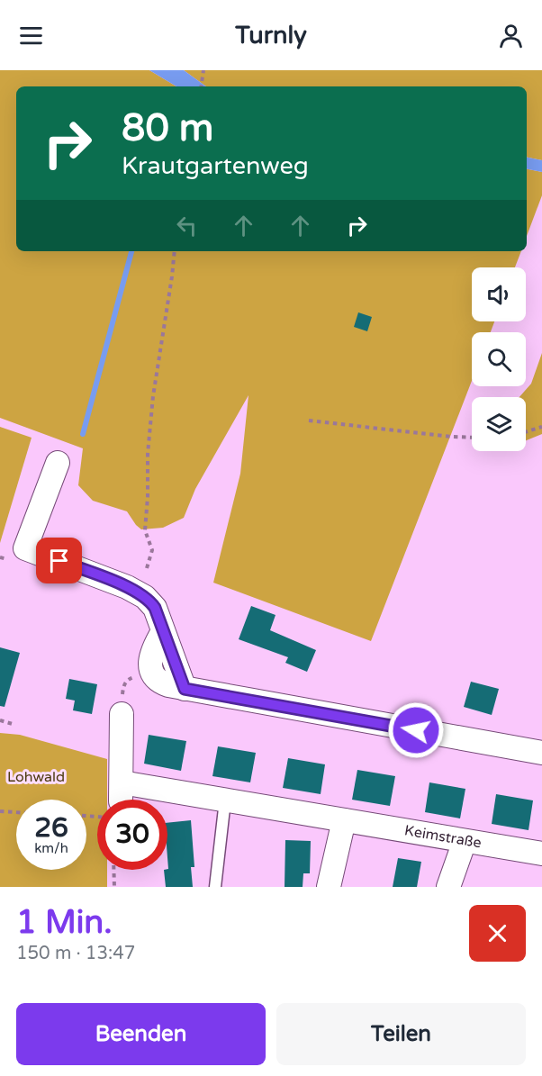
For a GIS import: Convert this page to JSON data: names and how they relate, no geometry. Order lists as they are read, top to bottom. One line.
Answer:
{"streets":{"street":["Keimstraße"]},"parks":["Lohwald"],"page":{"header":"Turnly","turn":["80 m","Krautgartenweg"],"speed":"26 km/h","limit":"30","heading":["1 Min.","150 m · 13:47"],"buttons":["Beenden","Teilen"]}}
